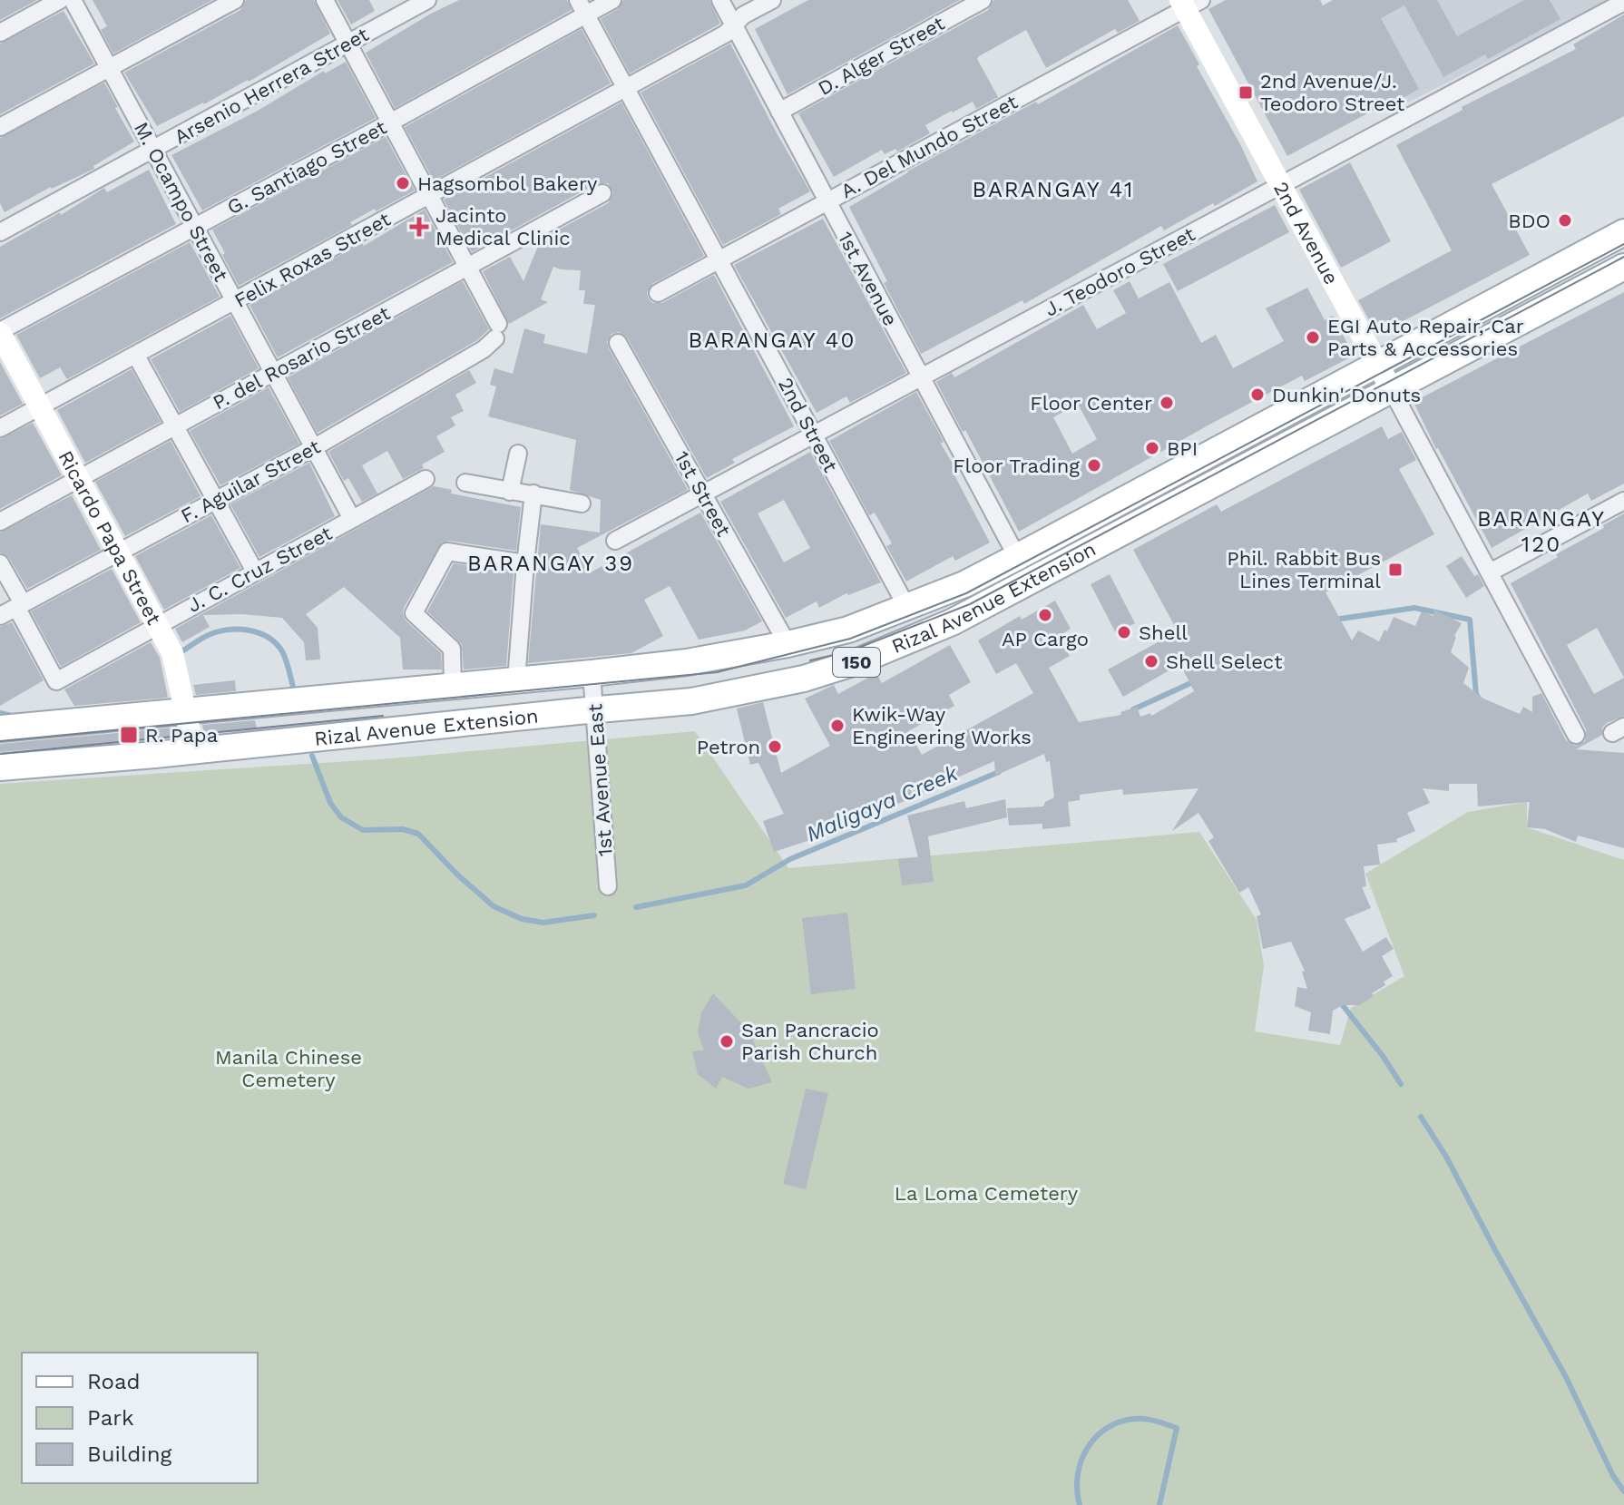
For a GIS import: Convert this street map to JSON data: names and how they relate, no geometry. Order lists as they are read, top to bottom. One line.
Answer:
{"streets":{"main road":["Rizal Avenue Extension","150"],"street":["D. Alger Street","Arsenio Herrera Street","A. Del Mundo Street","G. Santiago Street","M. Ocampo Street","2nd Avenue","Felix Roxas Street","J. Teodoro Street","1st Avenue","P. del Rosario Street","2nd Street","F. Aguilar Street","1st Street","Ricardo Papa Street","J. C. Cruz Street","1st Avenue East"]},"crossings":[["D. Alger Street","1st Avenue"],["Arsenio Herrera Street","M. Ocampo Street"],["A. Del Mundo Street","2nd Avenue"],["A. Del Mundo Street","1st Avenue"],["A. Del Mundo Street","2nd Street"],["G. Santiago Street","M. Ocampo Street"],["G. Santiago Street","2nd Street"],["G. Santiago Street","Ricardo Papa Street"],["M. Ocampo Street","Felix Roxas Street"],["M. Ocampo Street","P. del Rosario Street"],["M. Ocampo Street","F. Aguilar Street"],["M. Ocampo Street","J. C. Cruz Street"],["2nd Avenue","J. Teodoro Street"],["2nd Avenue","Rizal Avenue Extension"],["Felix Roxas Street","1st Avenue"],["Felix Roxas Street","2nd Street"],["Felix Roxas Street","Ricardo Papa Street"],["J. Teodoro Street","1st Avenue"],["J. Teodoro Street","2nd Street"],["J. Teodoro Street","1st Street"],["1st Avenue","Rizal Avenue Extension"],["P. del Rosario Street","F. Aguilar Street"],["P. del Rosario Street","Ricardo Papa Street"],["2nd Street","Rizal Avenue Extension"],["F. Aguilar Street","Ricardo Papa Street"],["F. Aguilar Street","J. C. Cruz Street"],["1st Street","Rizal Avenue Extension"],["Ricardo Papa Street","J. C. Cruz Street"],["Ricardo Papa Street","Rizal Avenue Extension"],["Rizal Avenue Extension","1st Avenue East"]],"districts":["BARANGAY 41","BARANGAY 40","BARANGAY 120","BARANGAY 39"],"water":["Maligaya Creek"],"parks":["Manila Chinese Cemetery","La Loma Cemetery"],"places":{"transit":["2nd Avenue/J. Teodoro Street","Phil. Rabbit Bus Lines Terminal","R. Papa"],"other":["Hagsombol Bakery","BDO","EGI Auto Repair, Car Parts & Accessories","Dunkin' Donuts","Floor Center","BPI","Floor Trading","AP Cargo","Shell","Shell Select","Kwik-Way Engineering Works","Petron","San Pancracio Parish Church"],"health":["Jacinto Medical Clinic"]},"legend":["Road","Park","Building"]}
